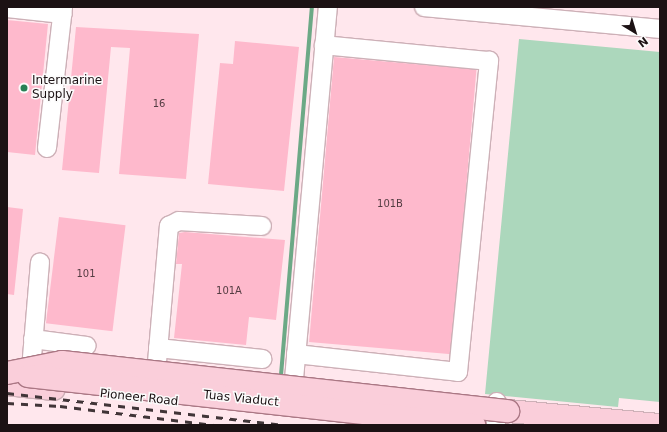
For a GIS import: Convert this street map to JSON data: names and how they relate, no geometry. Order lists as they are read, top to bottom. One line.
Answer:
{"streets":{"main road":["Pioneer Road","Tuas Viaduct"]},"places":["Intermarine Supply"],"house_numbers":["16","101B","101","101A"],"north":"bottom right"}
